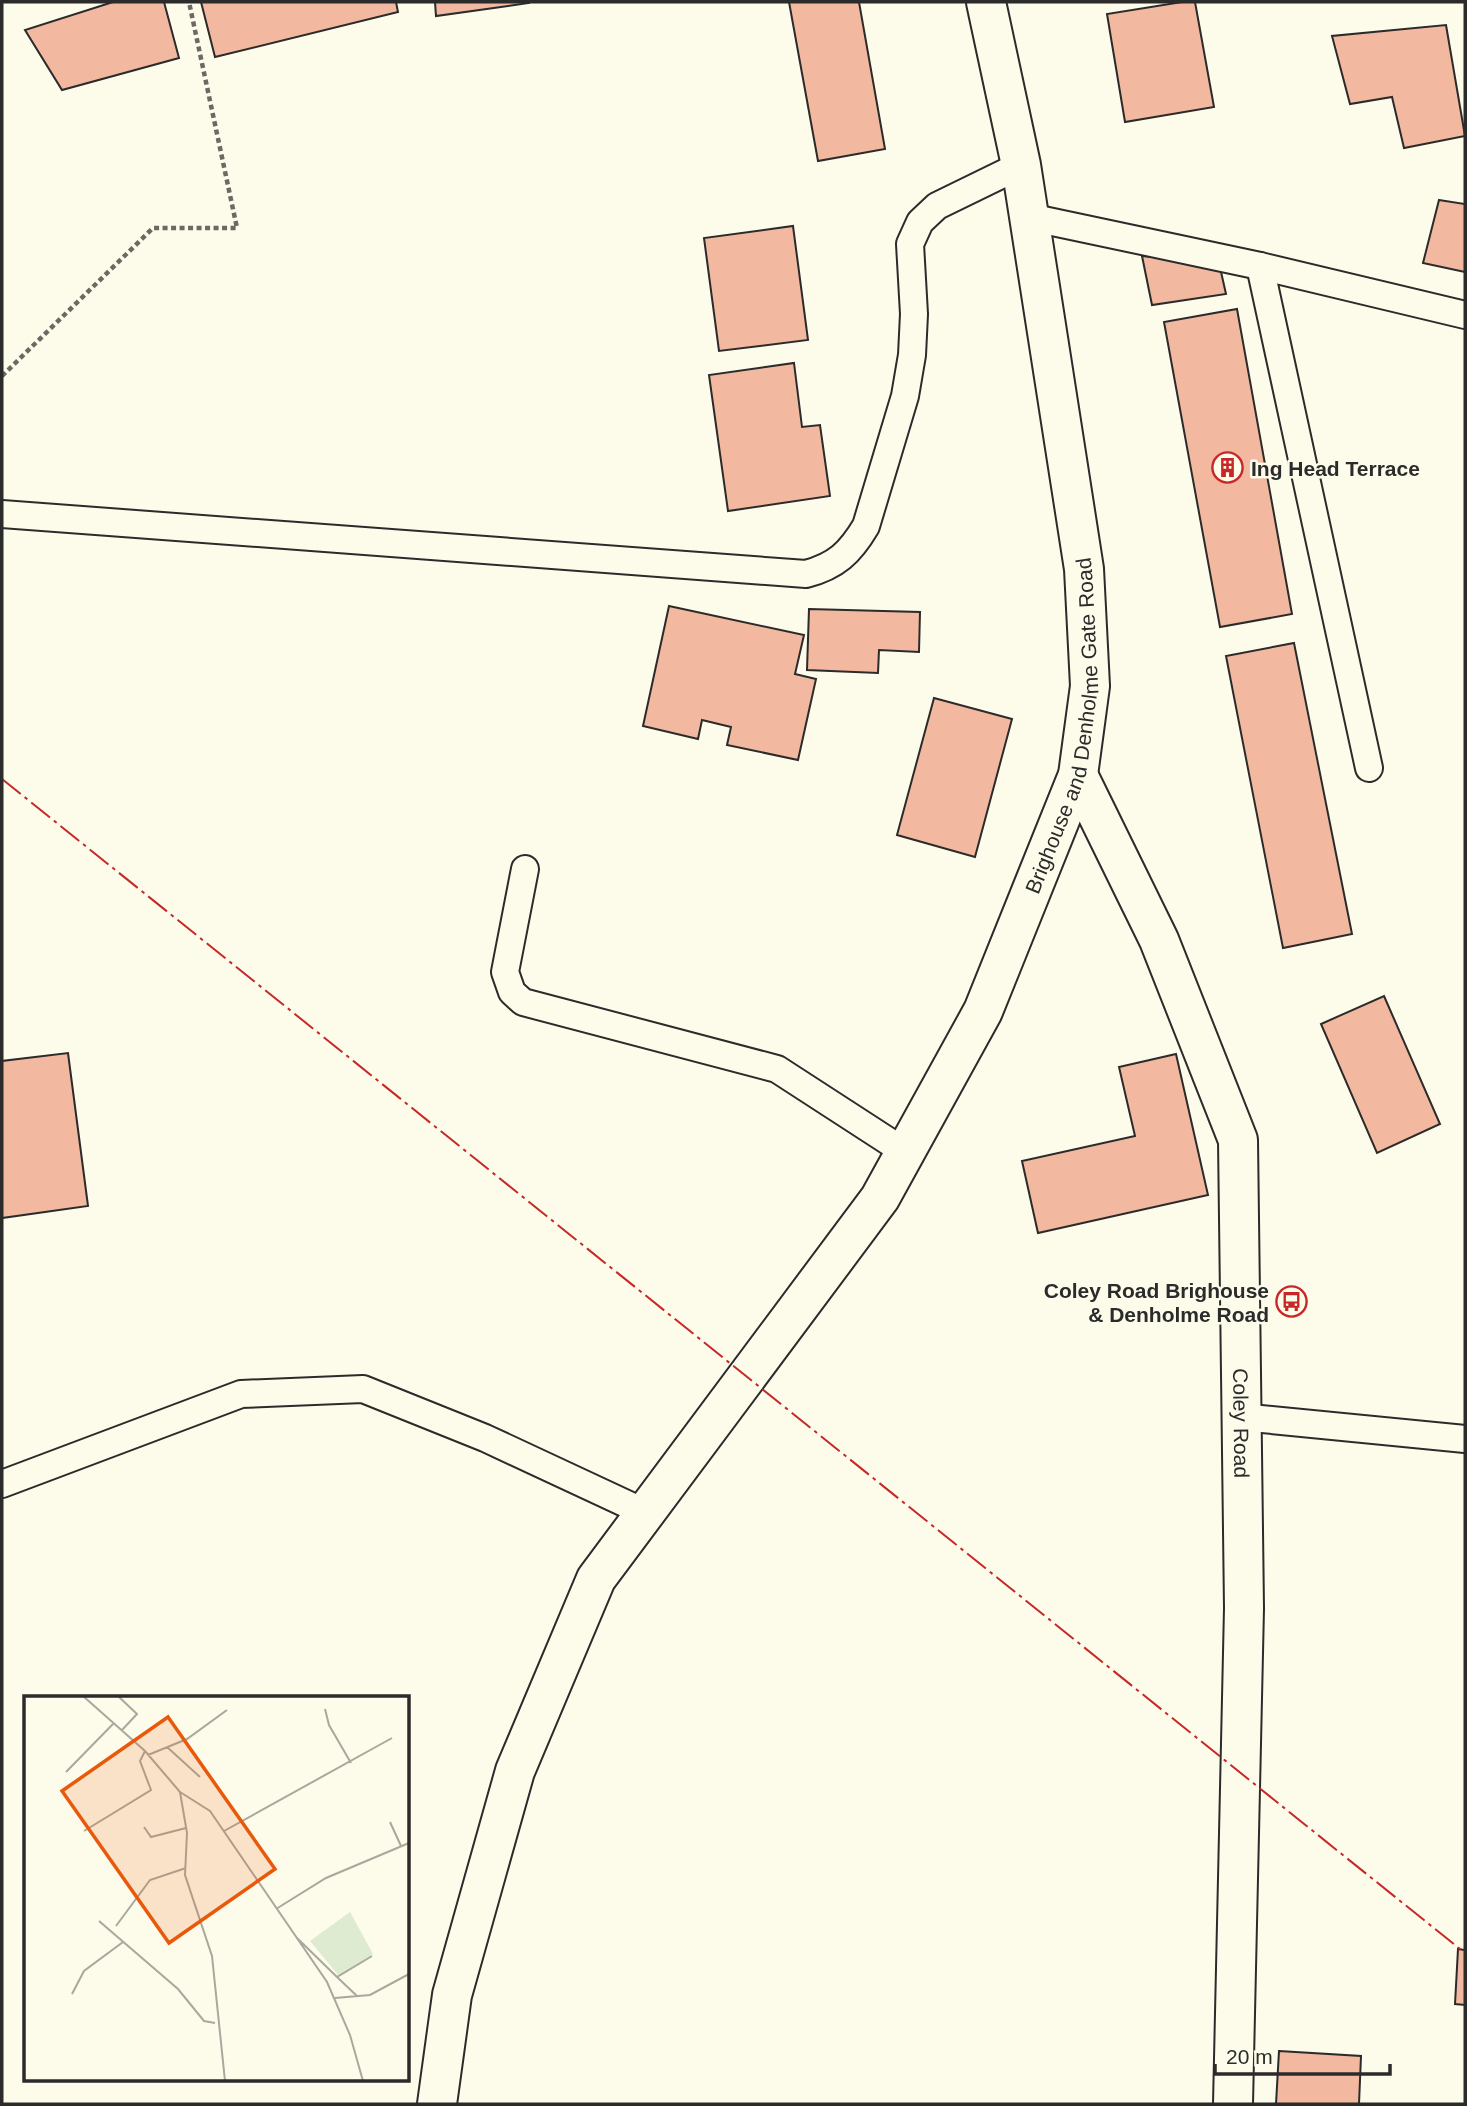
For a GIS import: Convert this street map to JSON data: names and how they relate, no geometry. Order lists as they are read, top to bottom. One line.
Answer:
{"streets":{"main road":["Brighouse and Denholme Gate Road","Coley Road"]},"crossings":[["Brighouse and Denholme Gate Road","Coley Road"]],"places":{"building":["Ing Head Terrace"],"bus stop":["Coley Road Brighouse & Denholme Road"]},"scale_bar":"20 m"}
